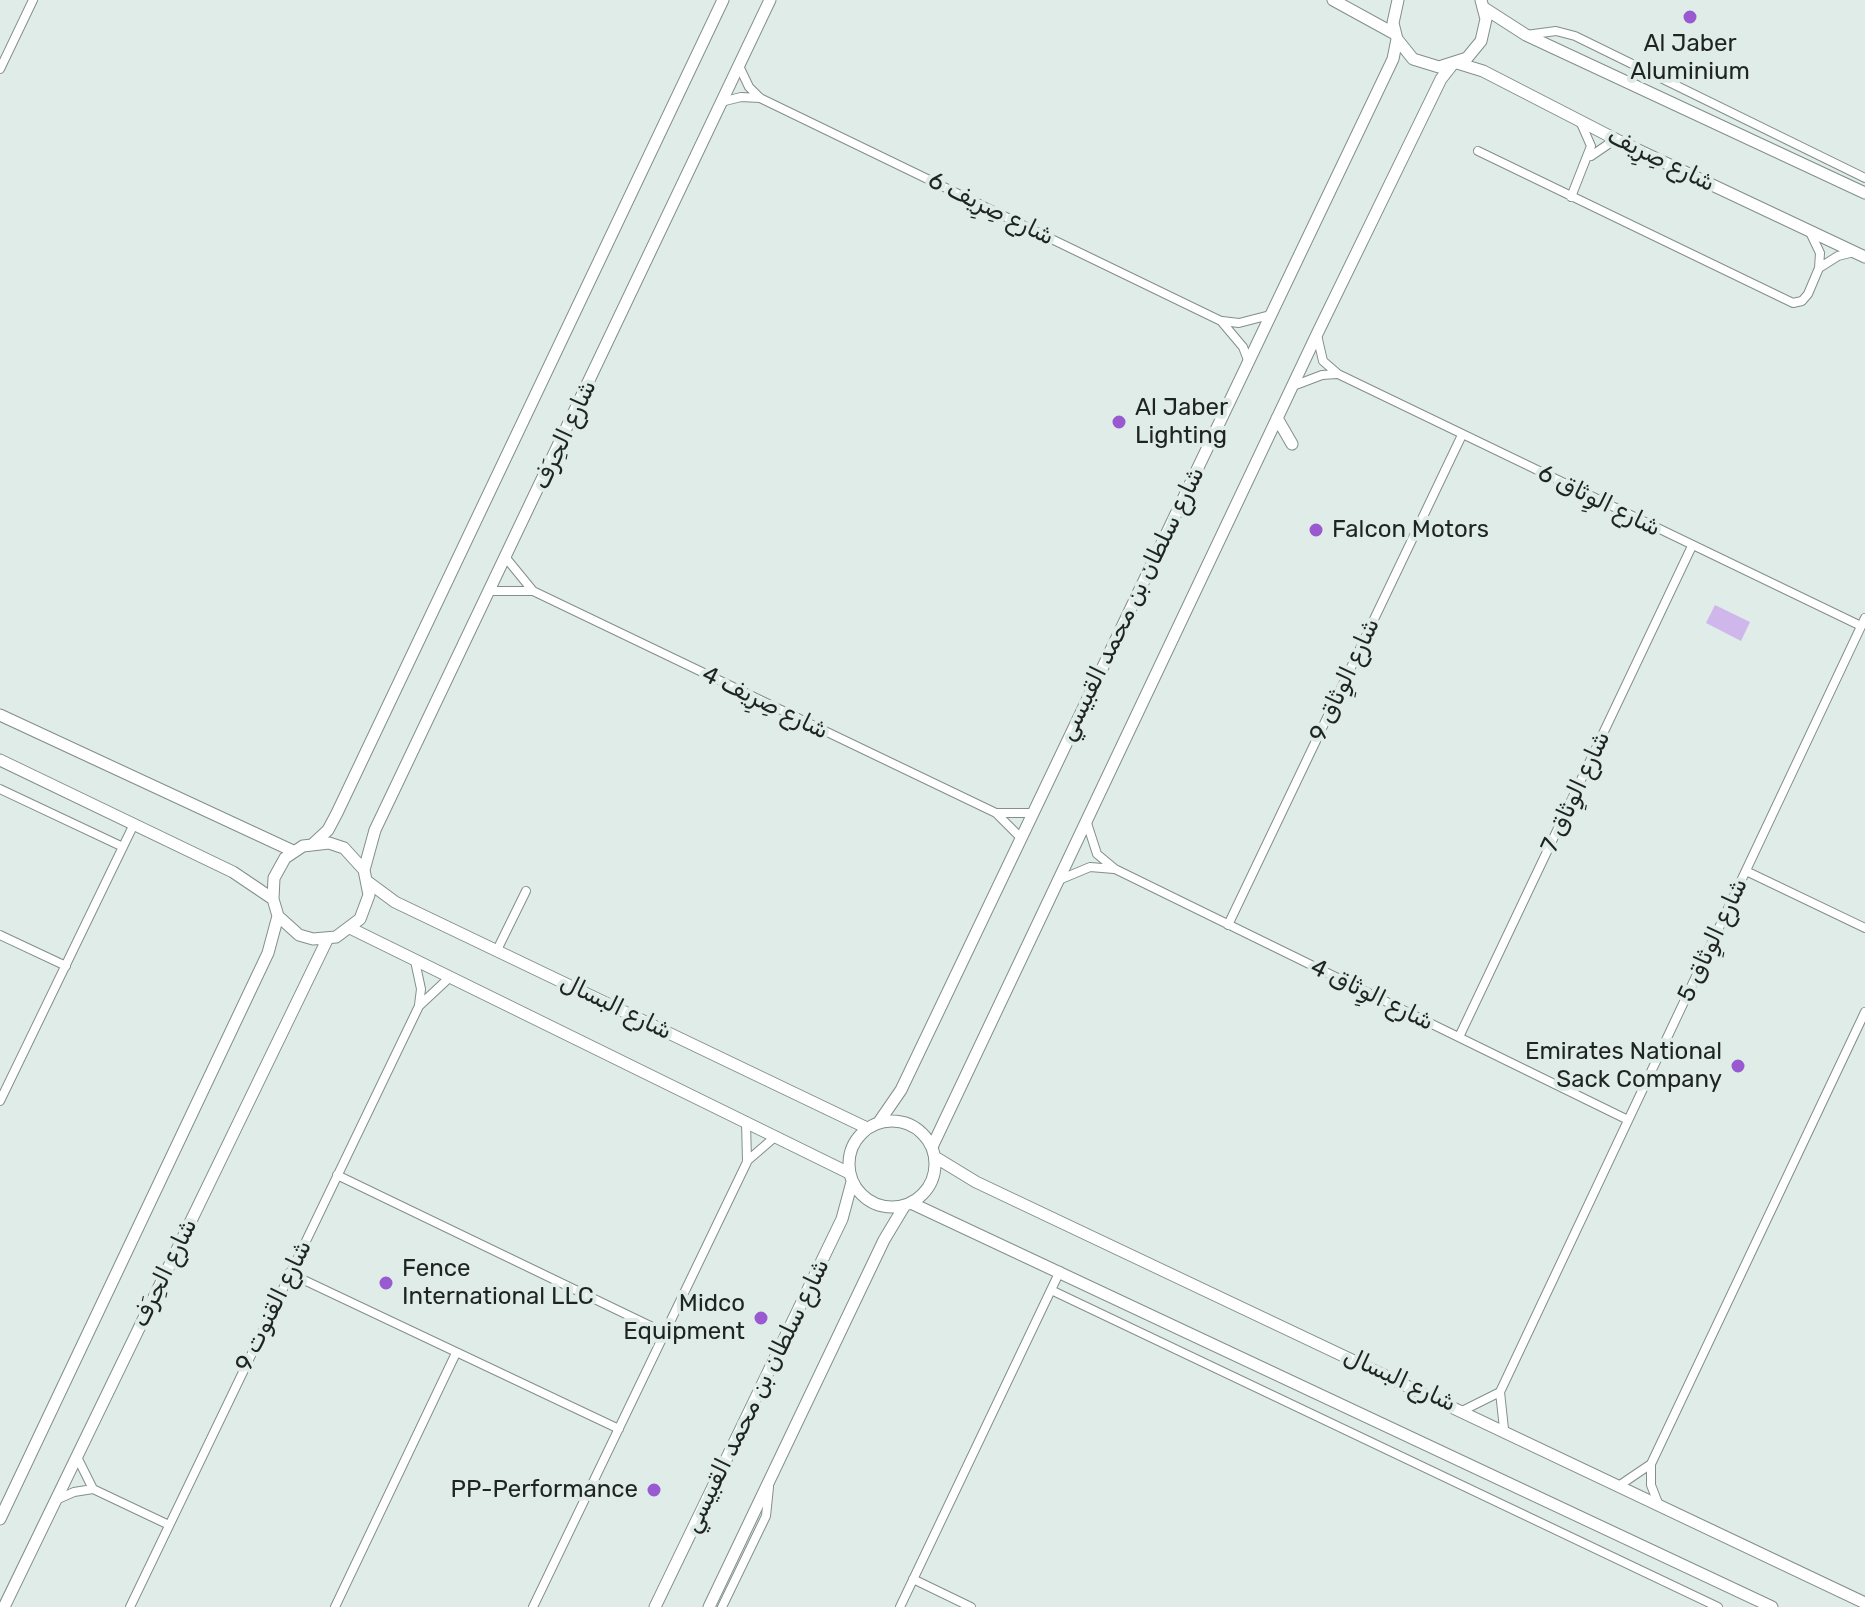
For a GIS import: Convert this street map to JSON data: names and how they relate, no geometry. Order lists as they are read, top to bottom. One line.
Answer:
{"streets":{"street":["شارع صِرِيف","شارع صِرِيف 6","شارع الحِرَف","شارع الوِثاق 6","شارع سلطان بن محمد القبيسي","شارع الوِثاق 9","شارع صِرِيف 4","شارع الوِثاق 7","شارع الوِثاق 5","شارع الوِثاق 4","شارع البسال","شارع القنوت 9"]},"crossings":[["شارع صِرِيف","شارع سلطان بن محمد القبيسي"],["شارع صِرِيف 6","شارع سلطان بن محمد القبيسي"],["شارع الحِرَف","شارع صِرِيف 4"],["شارع الحِرَف","شارع البسال"],["شارع الوِثاق 6","شارع الوِثاق 9"],["شارع الوِثاق 6","شارع الوِثاق 7"],["شارع الوِثاق 6","شارع الوِثاق 5"],["شارع سلطان بن محمد القبيسي","شارع صِرِيف 4"],["شارع سلطان بن محمد القبيسي","شارع الوِثاق 4"],["شارع سلطان بن محمد القبيسي","شارع البسال"],["شارع الوِثاق 9","شارع الوِثاق 4"],["شارع الوِثاق 7","شارع الوِثاق 4"],["شارع الوِثاق 5","شارع الوِثاق 4"],["شارع البسال","شارع القنوت 9"]],"places":["Al Jaber Aluminium","Al Jaber Lighting","Falcon Motors","Emirates National Sack Company","Fence International LLC","Midco Equipment","PP-Performance"]}
